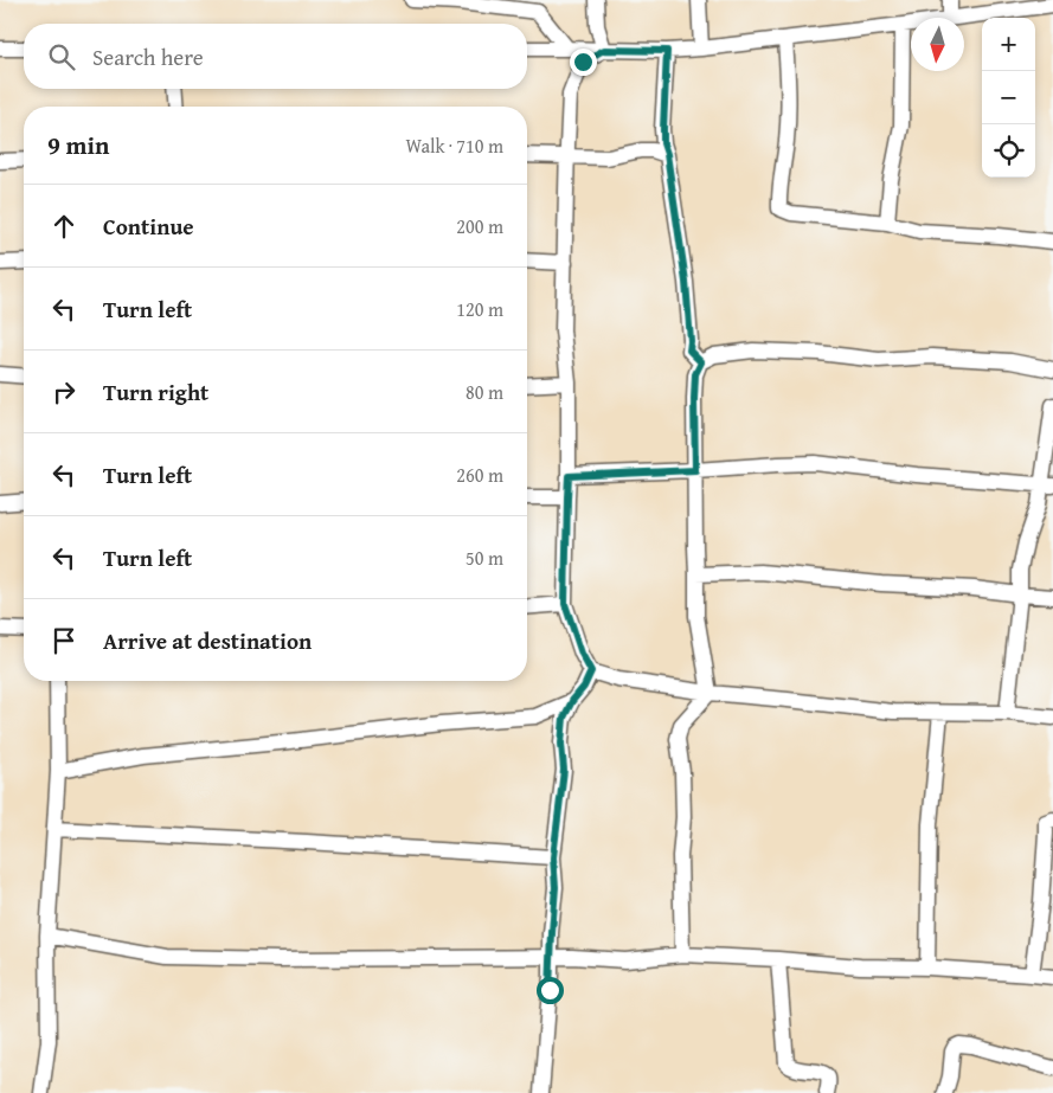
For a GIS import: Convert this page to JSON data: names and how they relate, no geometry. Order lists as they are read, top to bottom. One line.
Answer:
{"north":"bottom","page":{"map_buttons":["+","−"],"search":"Search here","heading":["9 min","Walk · 710 m"],"list":[["Continue","200 m"],["Turn left","120 m"],["Turn right","80 m"],["Turn left","260 m"],["Turn left","50 m"],"Arrive at destination"]}}
